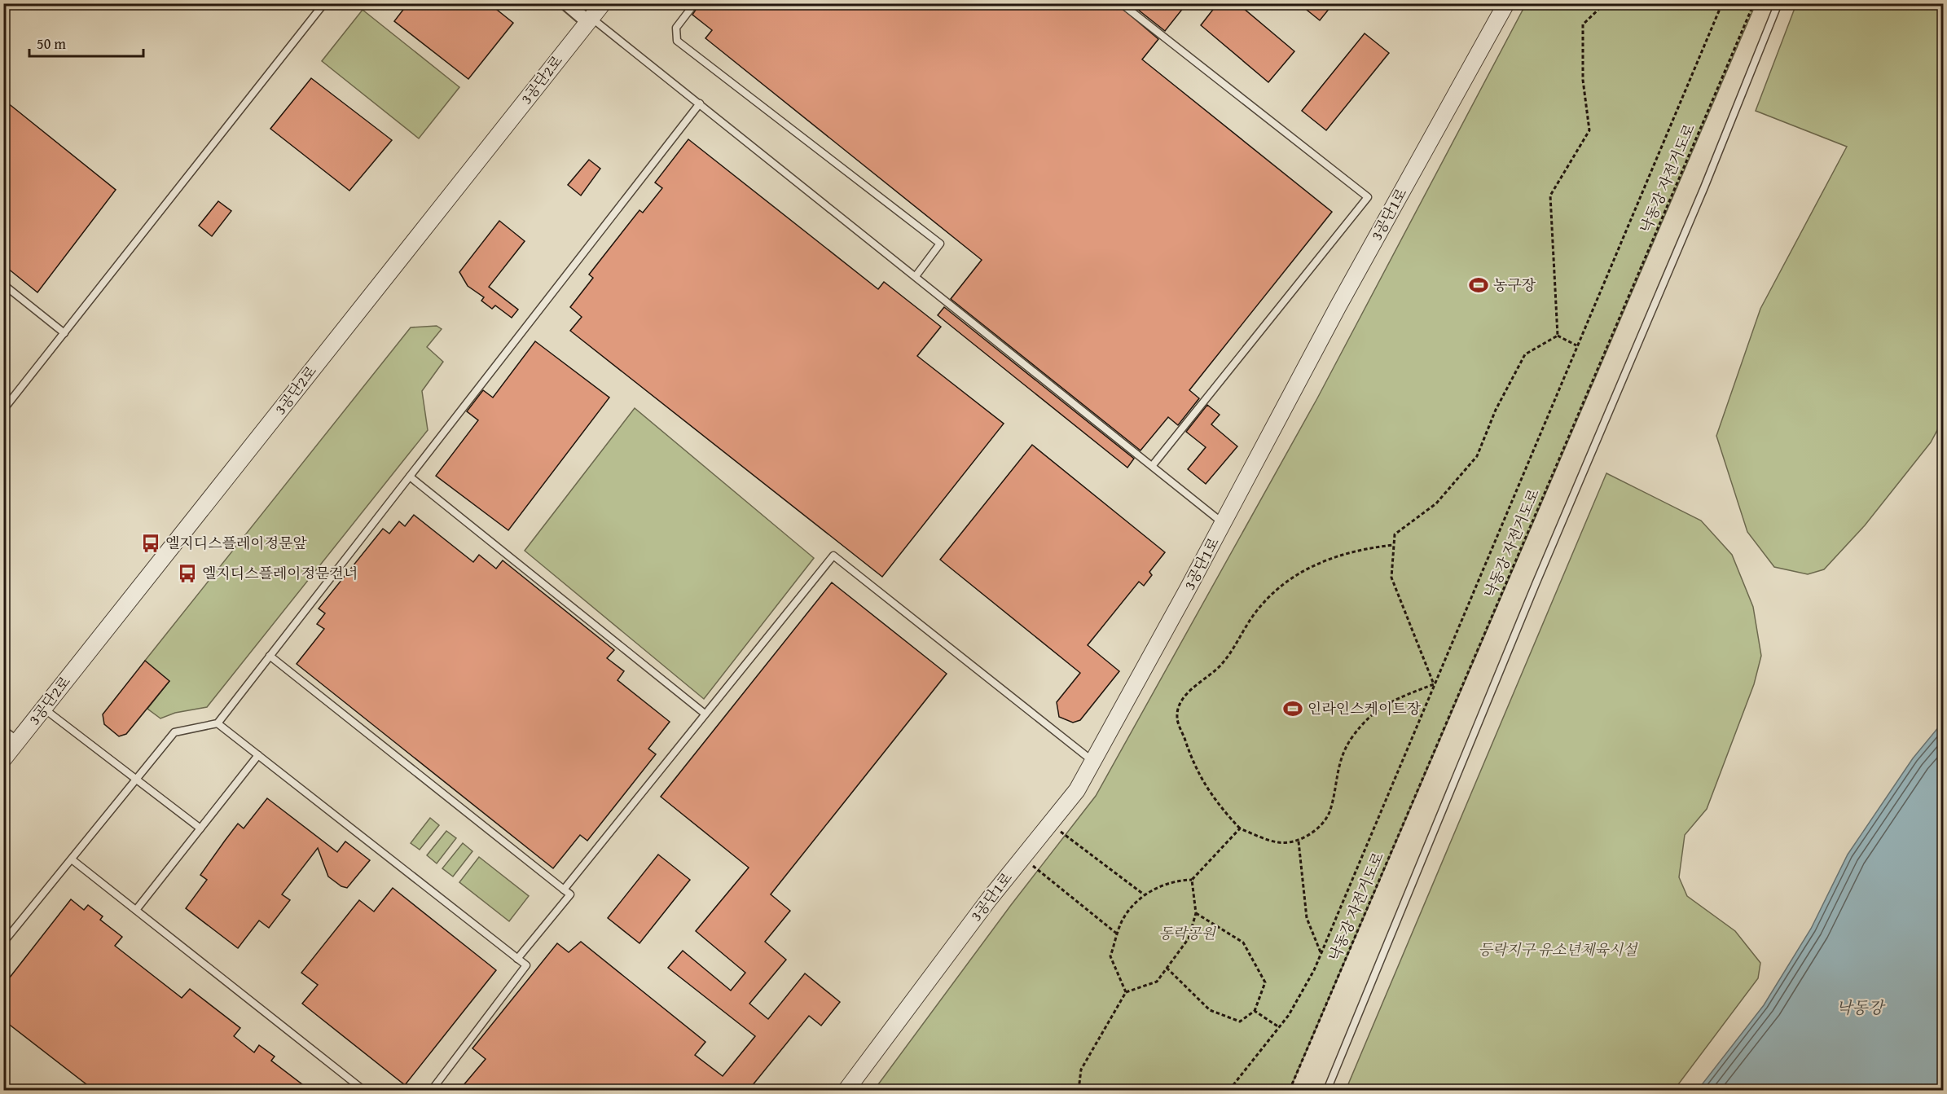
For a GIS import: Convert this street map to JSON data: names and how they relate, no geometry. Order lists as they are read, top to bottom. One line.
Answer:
{"streets":{"street":["3공단2로","3공단1로"],"path":["낙동강 자전거도로"]},"water":["낙동강"],"parks":["동락공원","등락지구 유소년체육시설"],"places":{"sports":["농구장","인라인스케이트장"],"bus stop":["엘지디스플레이정문앞","엘지디스플레이정문건너"]},"scale_bar":"50 m"}
